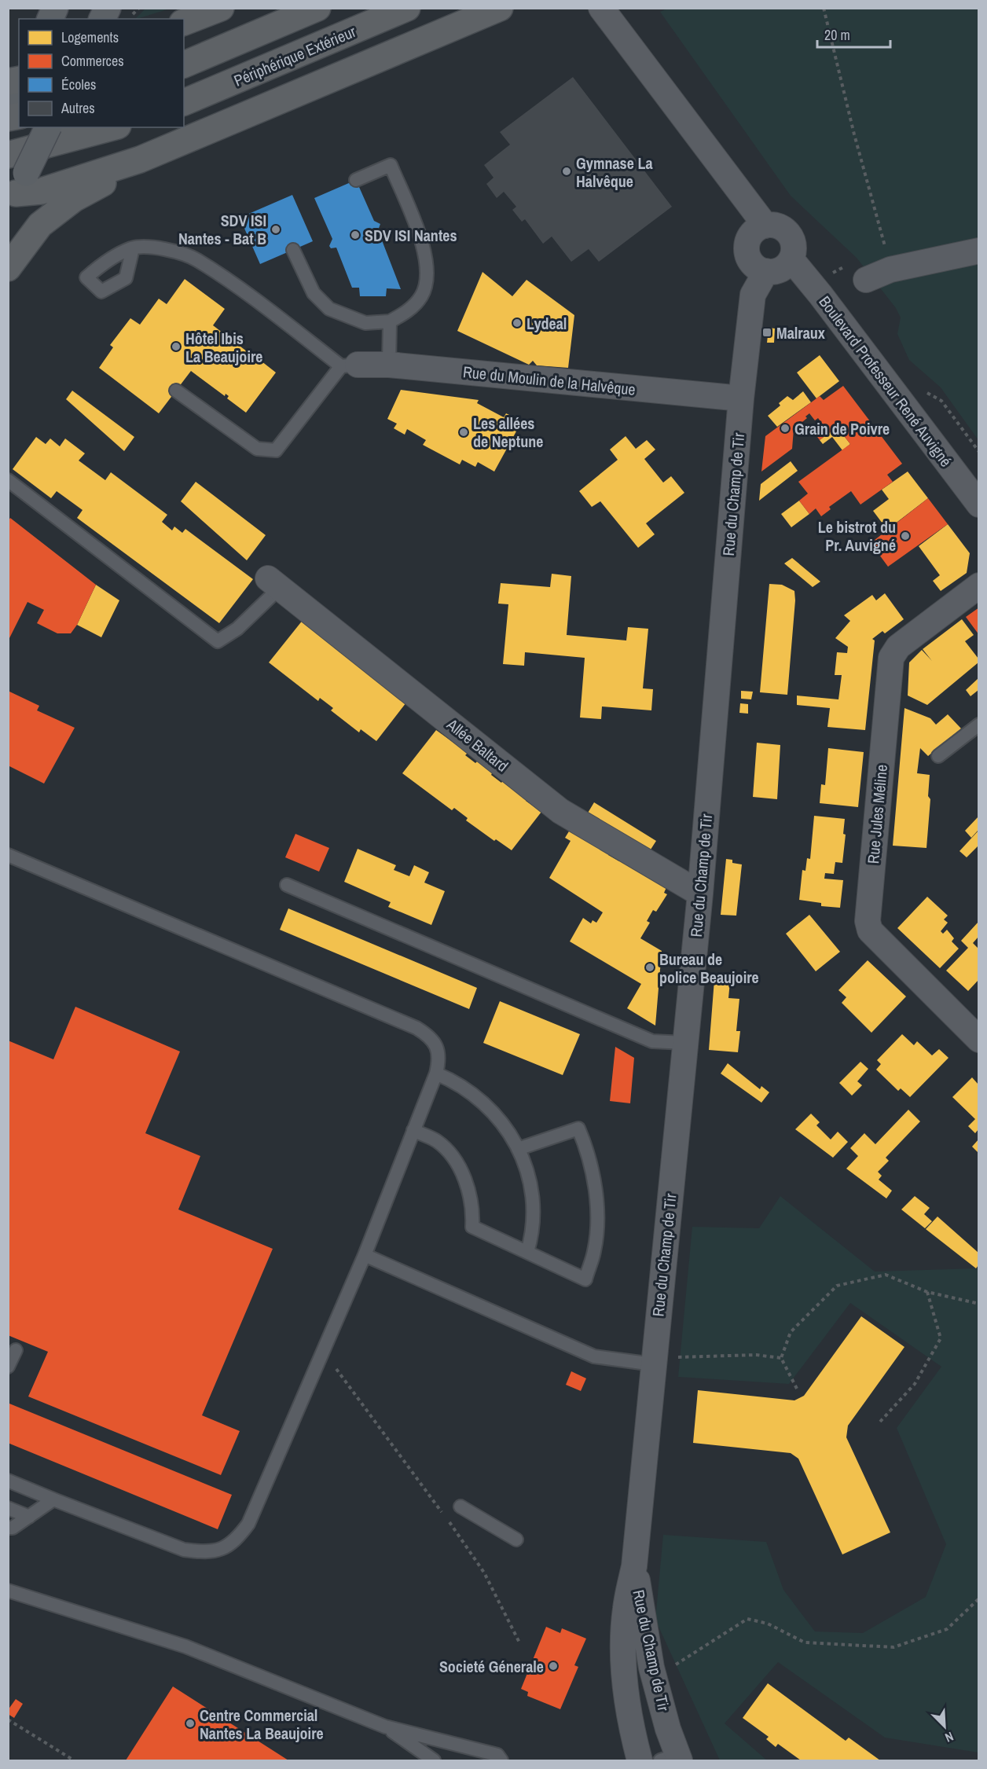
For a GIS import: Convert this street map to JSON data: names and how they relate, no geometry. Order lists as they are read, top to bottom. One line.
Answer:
{"streets":{"highway":["Périphérique Extérieur"],"street":["Rue du Moulin de la Halvêque","Boulevard Professeur René Auvigné","Rue du Champ de Tir","Allée Baltard","Rue Jules Méline"]},"crossings":[["Rue du Moulin de la Halvêque","Rue du Champ de Tir"],["Boulevard Professeur René Auvigné","Rue du Champ de Tir"],["Rue du Champ de Tir","Allée Baltard"]],"places":{"other":["Gymnase La Halvêque","SDV ISI Nantes - Bat B","SDV ISI Nantes","Lydeal","Hôtel Ibis La Beaujoire","Grain de Poivre","Les allées de Neptune","Le bistrot du Pr. Auvigné","Bureau de police Beaujoire","Societé Génerale","Centre Commercial Nantes La Beaujoire"],"transit":["Malraux"]},"legend":["Logements","Commerces","Écoles","Autres"],"scale_bar":"20 m","north":"bottom right"}
